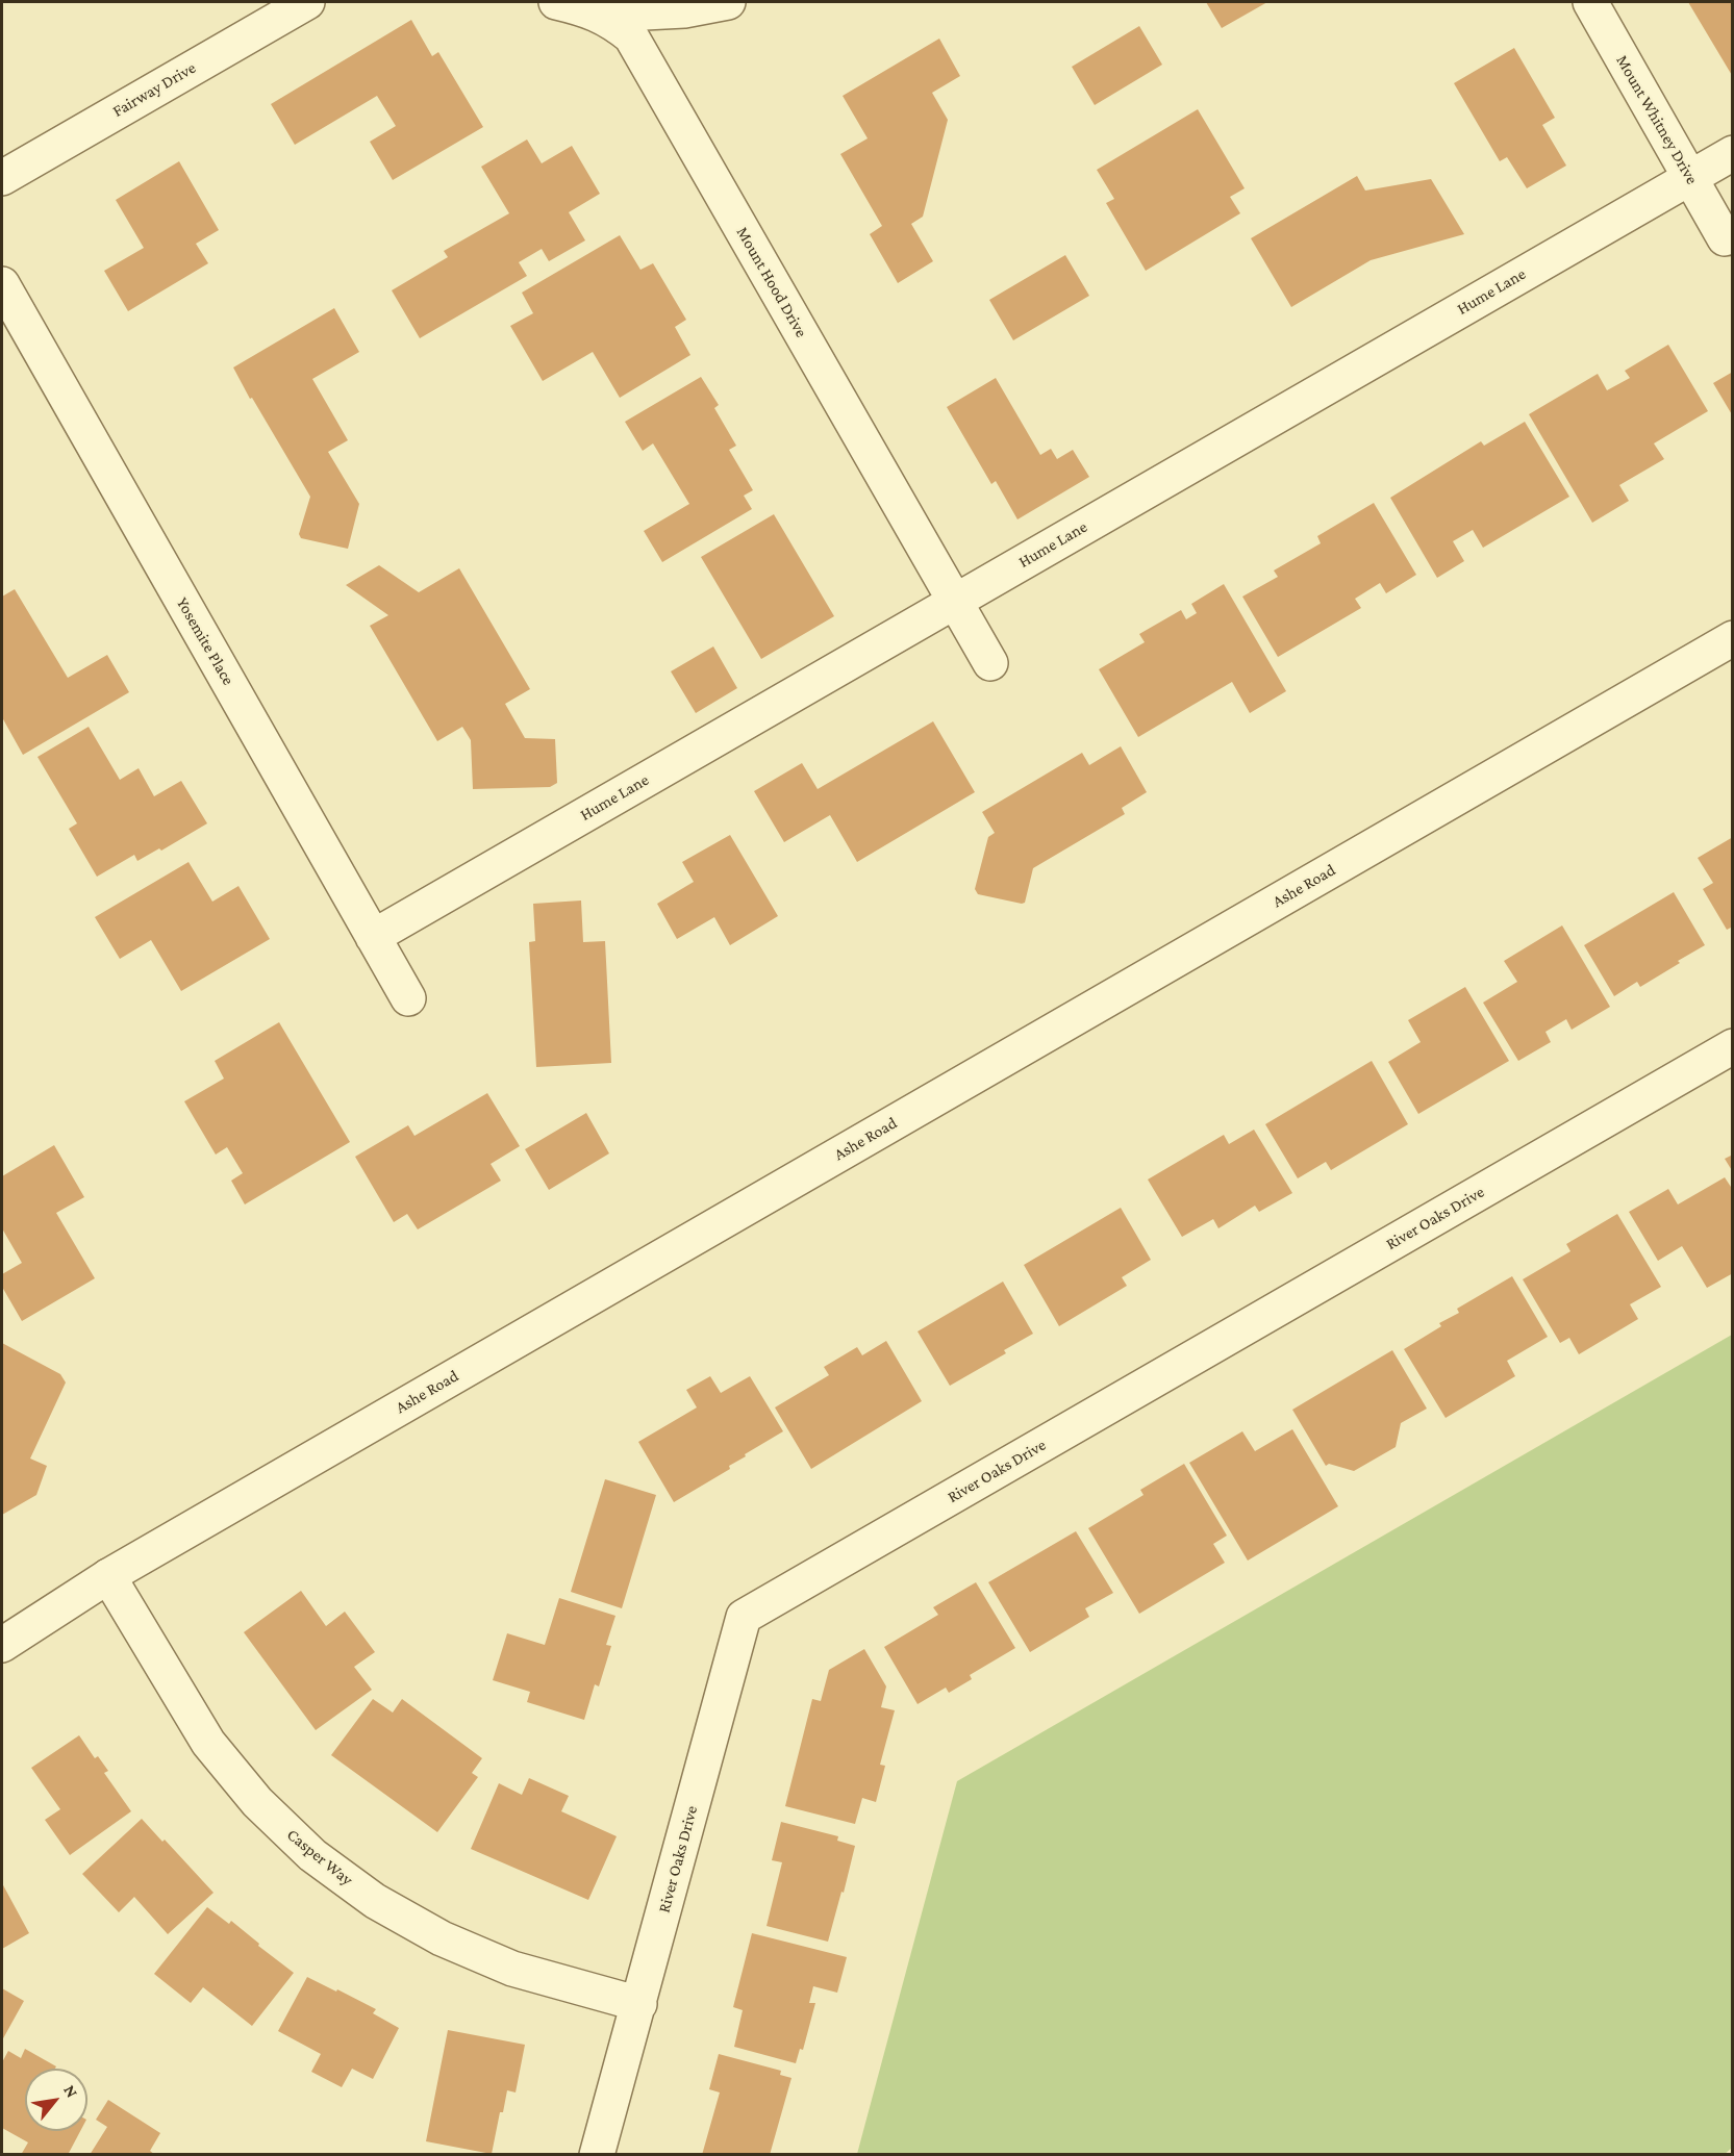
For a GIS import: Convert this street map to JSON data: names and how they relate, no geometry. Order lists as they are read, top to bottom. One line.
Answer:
{"streets":{"street":["Fairway Drive","Mount Whitney Drive","Mount Hood Drive","Hume Lane","Yosemite Place","Ashe Road","River Oaks Drive","Casper Way"]},"crossings":[["Mount Whitney Drive","Hume Lane"],["Mount Hood Drive","Hume Lane"],["Hume Lane","Yosemite Place"],["Ashe Road","Casper Way"],["River Oaks Drive","Casper Way"]],"north":"top right"}
